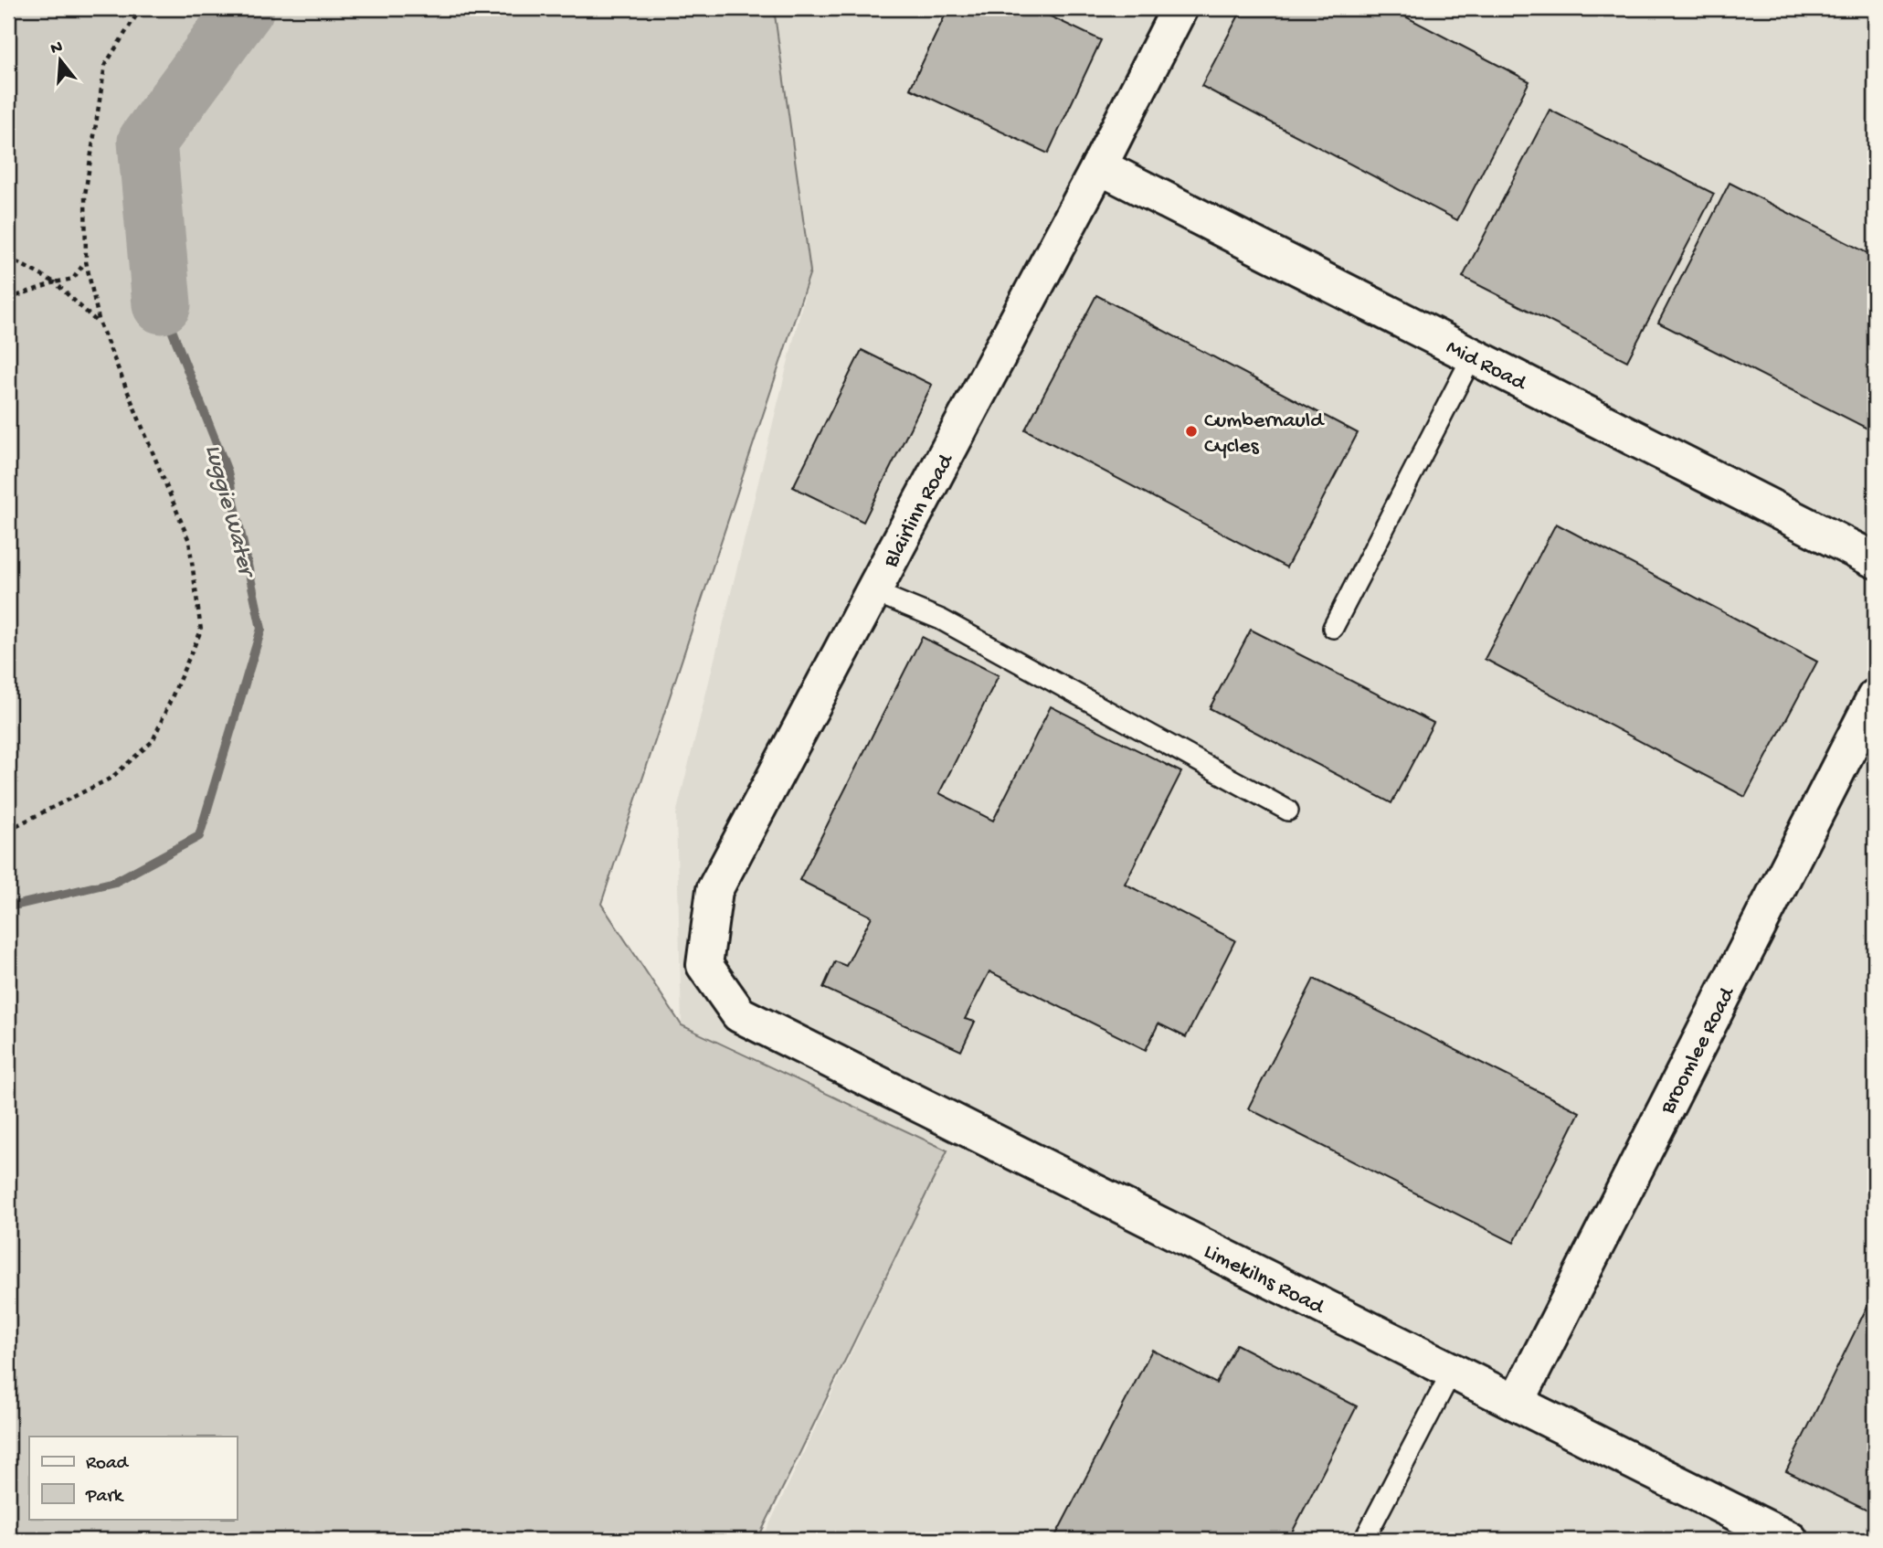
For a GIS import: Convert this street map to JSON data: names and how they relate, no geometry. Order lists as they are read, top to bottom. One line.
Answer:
{"streets":{"street":["Mid Road","Blairlinn Road","Broomlee Road","Limekilns Road"]},"crossings":[["Mid Road","Blairlinn Road"],["Blairlinn Road","Limekilns Road"],["Broomlee Road","Limekilns Road"]],"water":["Luggie Water"],"places":["Cumbernauld Cycles"],"legend":["Road","Park"],"north":"top"}
